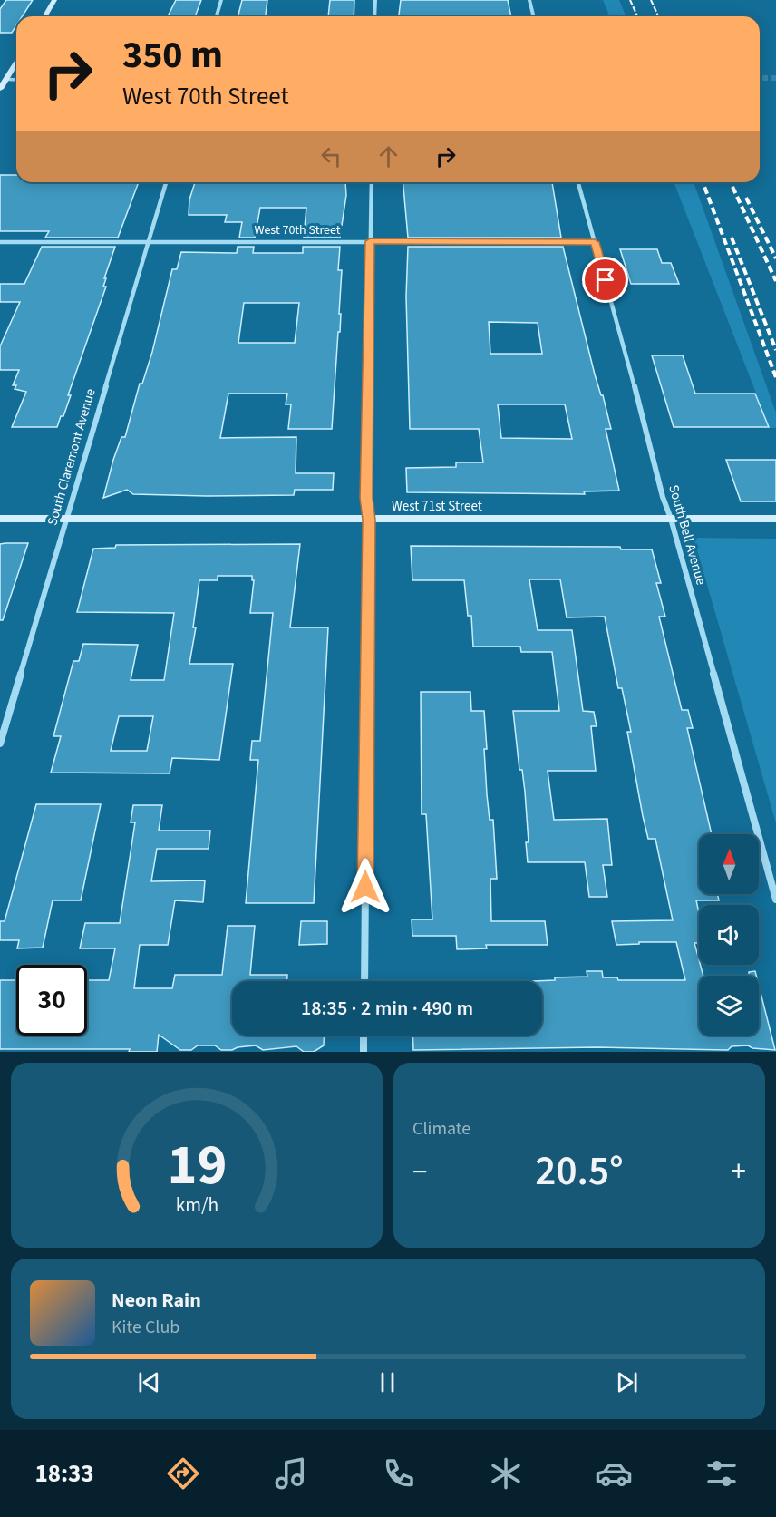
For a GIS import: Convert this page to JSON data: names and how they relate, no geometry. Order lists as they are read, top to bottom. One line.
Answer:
{"streets":{"main road":["West 71st Street"],"street":["West 70th Street","South Claremont Avenue","South Bell Avenue"]},"crossings":[["West 70th Street","South Claremont Avenue"],["West 70th Street","South Bell Avenue"],["South Claremont Avenue","West 71st Street"],["West 71st Street","South Bell Avenue"]],"north":"top","page":{"turn":["350 m","West 70th Street"],"limit":"30","trip":"18:35 · 2 min · 490 m","tile":"Climate","heat":["−","20.5°","+"],"song":["Neon Rain","Kite Club"],"tabs":"18:33","gauge":["19","km/h"]}}
